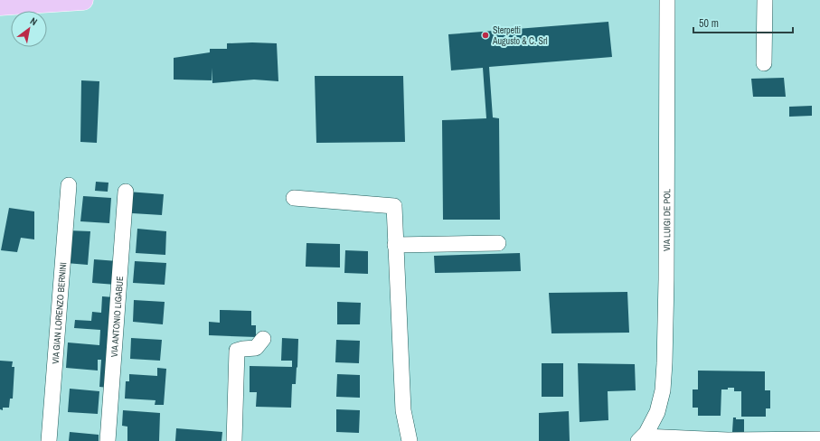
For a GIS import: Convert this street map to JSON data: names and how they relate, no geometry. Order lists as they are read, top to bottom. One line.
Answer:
{"streets":{"street":["VIA LUIGI DE POL","VIA GIAN LORENZO BERNINI","VIA ANTONIO LIGABUE"]},"places":["Sterpetti Augusto & C. Srl"],"scale_bar":"50 m","north":"top right"}
